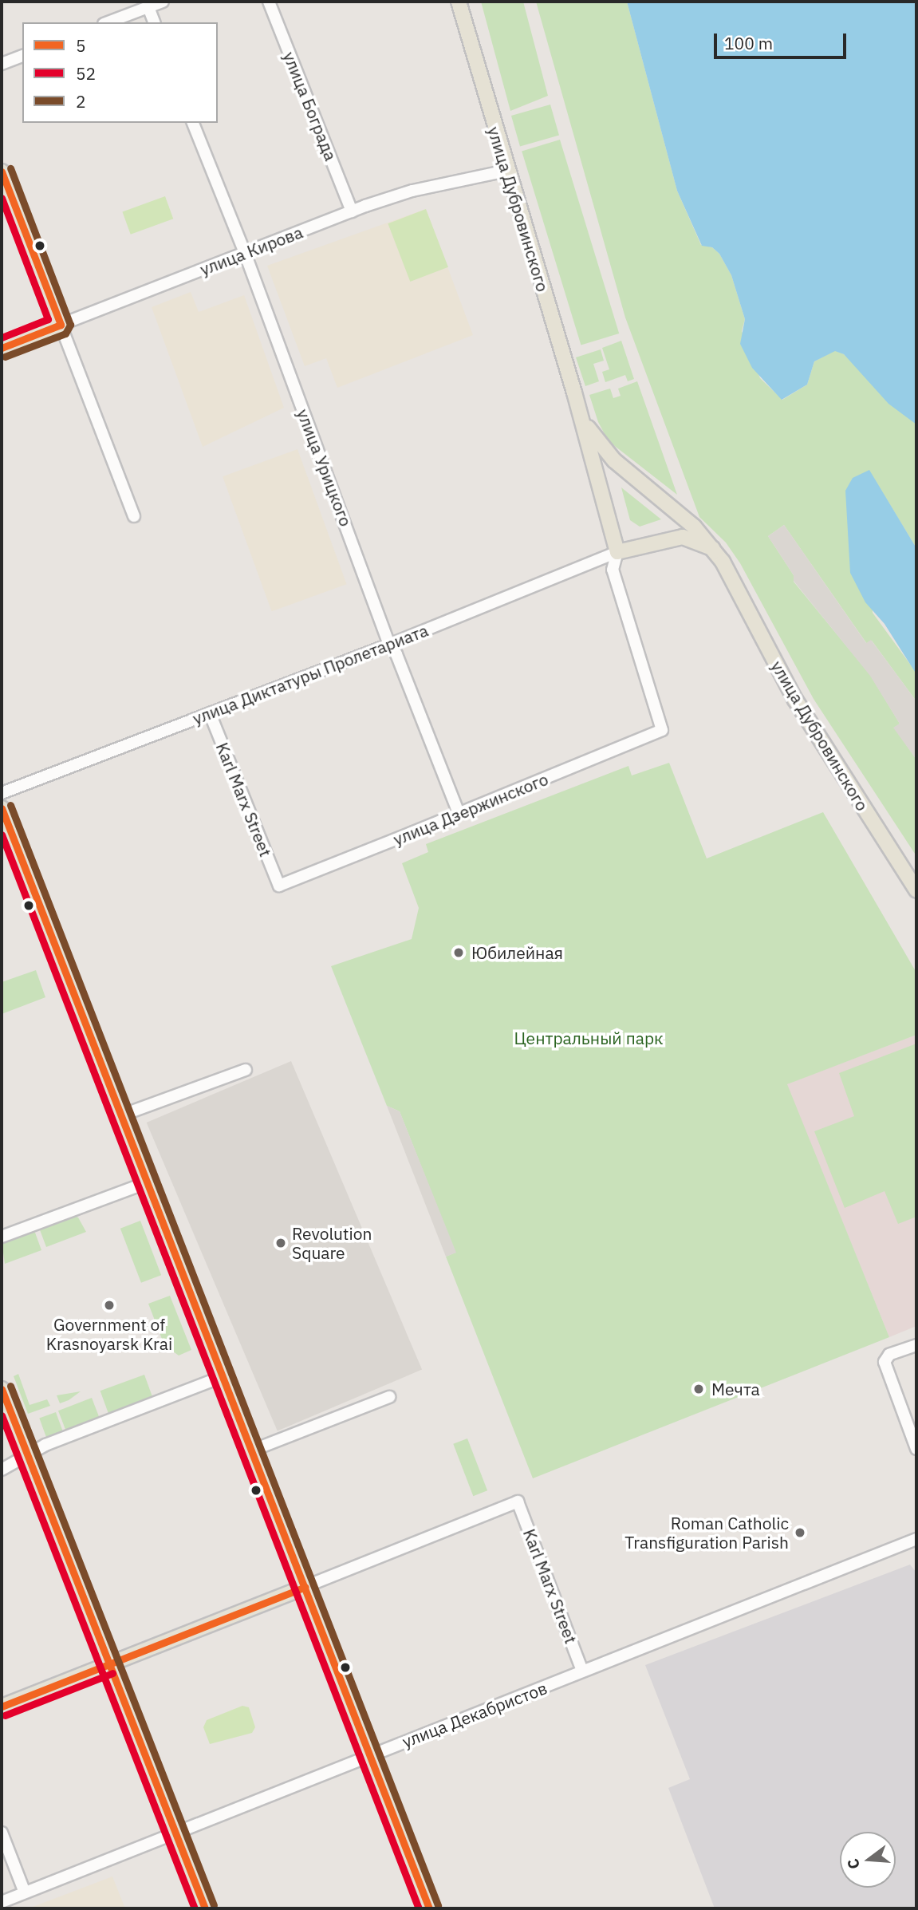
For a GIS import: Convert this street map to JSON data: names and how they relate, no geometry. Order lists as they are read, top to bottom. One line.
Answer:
{"streets":{"main road":["улица Дубровинского","улица Кирова"],"street":["улица Бограда","улица Урицкого","улица Диктатуры Пролетариата","Karl Marx Street","улица Дзержинского","улица Декабристов"]},"crossings":[["улица Бограда","улица Кирова"],["улица Дубровинского","улица Кирова"],["улица Дубровинского","улица Диктатуры Пролетариата"],["улица Дубровинского","улица Дзержинского"],["улица Кирова","улица Урицкого"],["улица Урицкого","улица Диктатуры Пролетариата"],["улица Урицкого","улица Дзержинского"],["улица Диктатуры Пролетариата","Karl Marx Street"],["Karl Marx Street","улица Дзержинского"],["Karl Marx Street","улица Декабристов"]],"parks":["Центральный парк"],"places":["Юбилейная","Revolution Square","Government of Krasnoyarsk Krai","Мечта","Roman Catholic Transfiguration Parish"],"lines":["transit line 2","transit line 5","transit line 52"],"legend":["5","52","2"],"scale_bar":"100 m","north":"left"}
